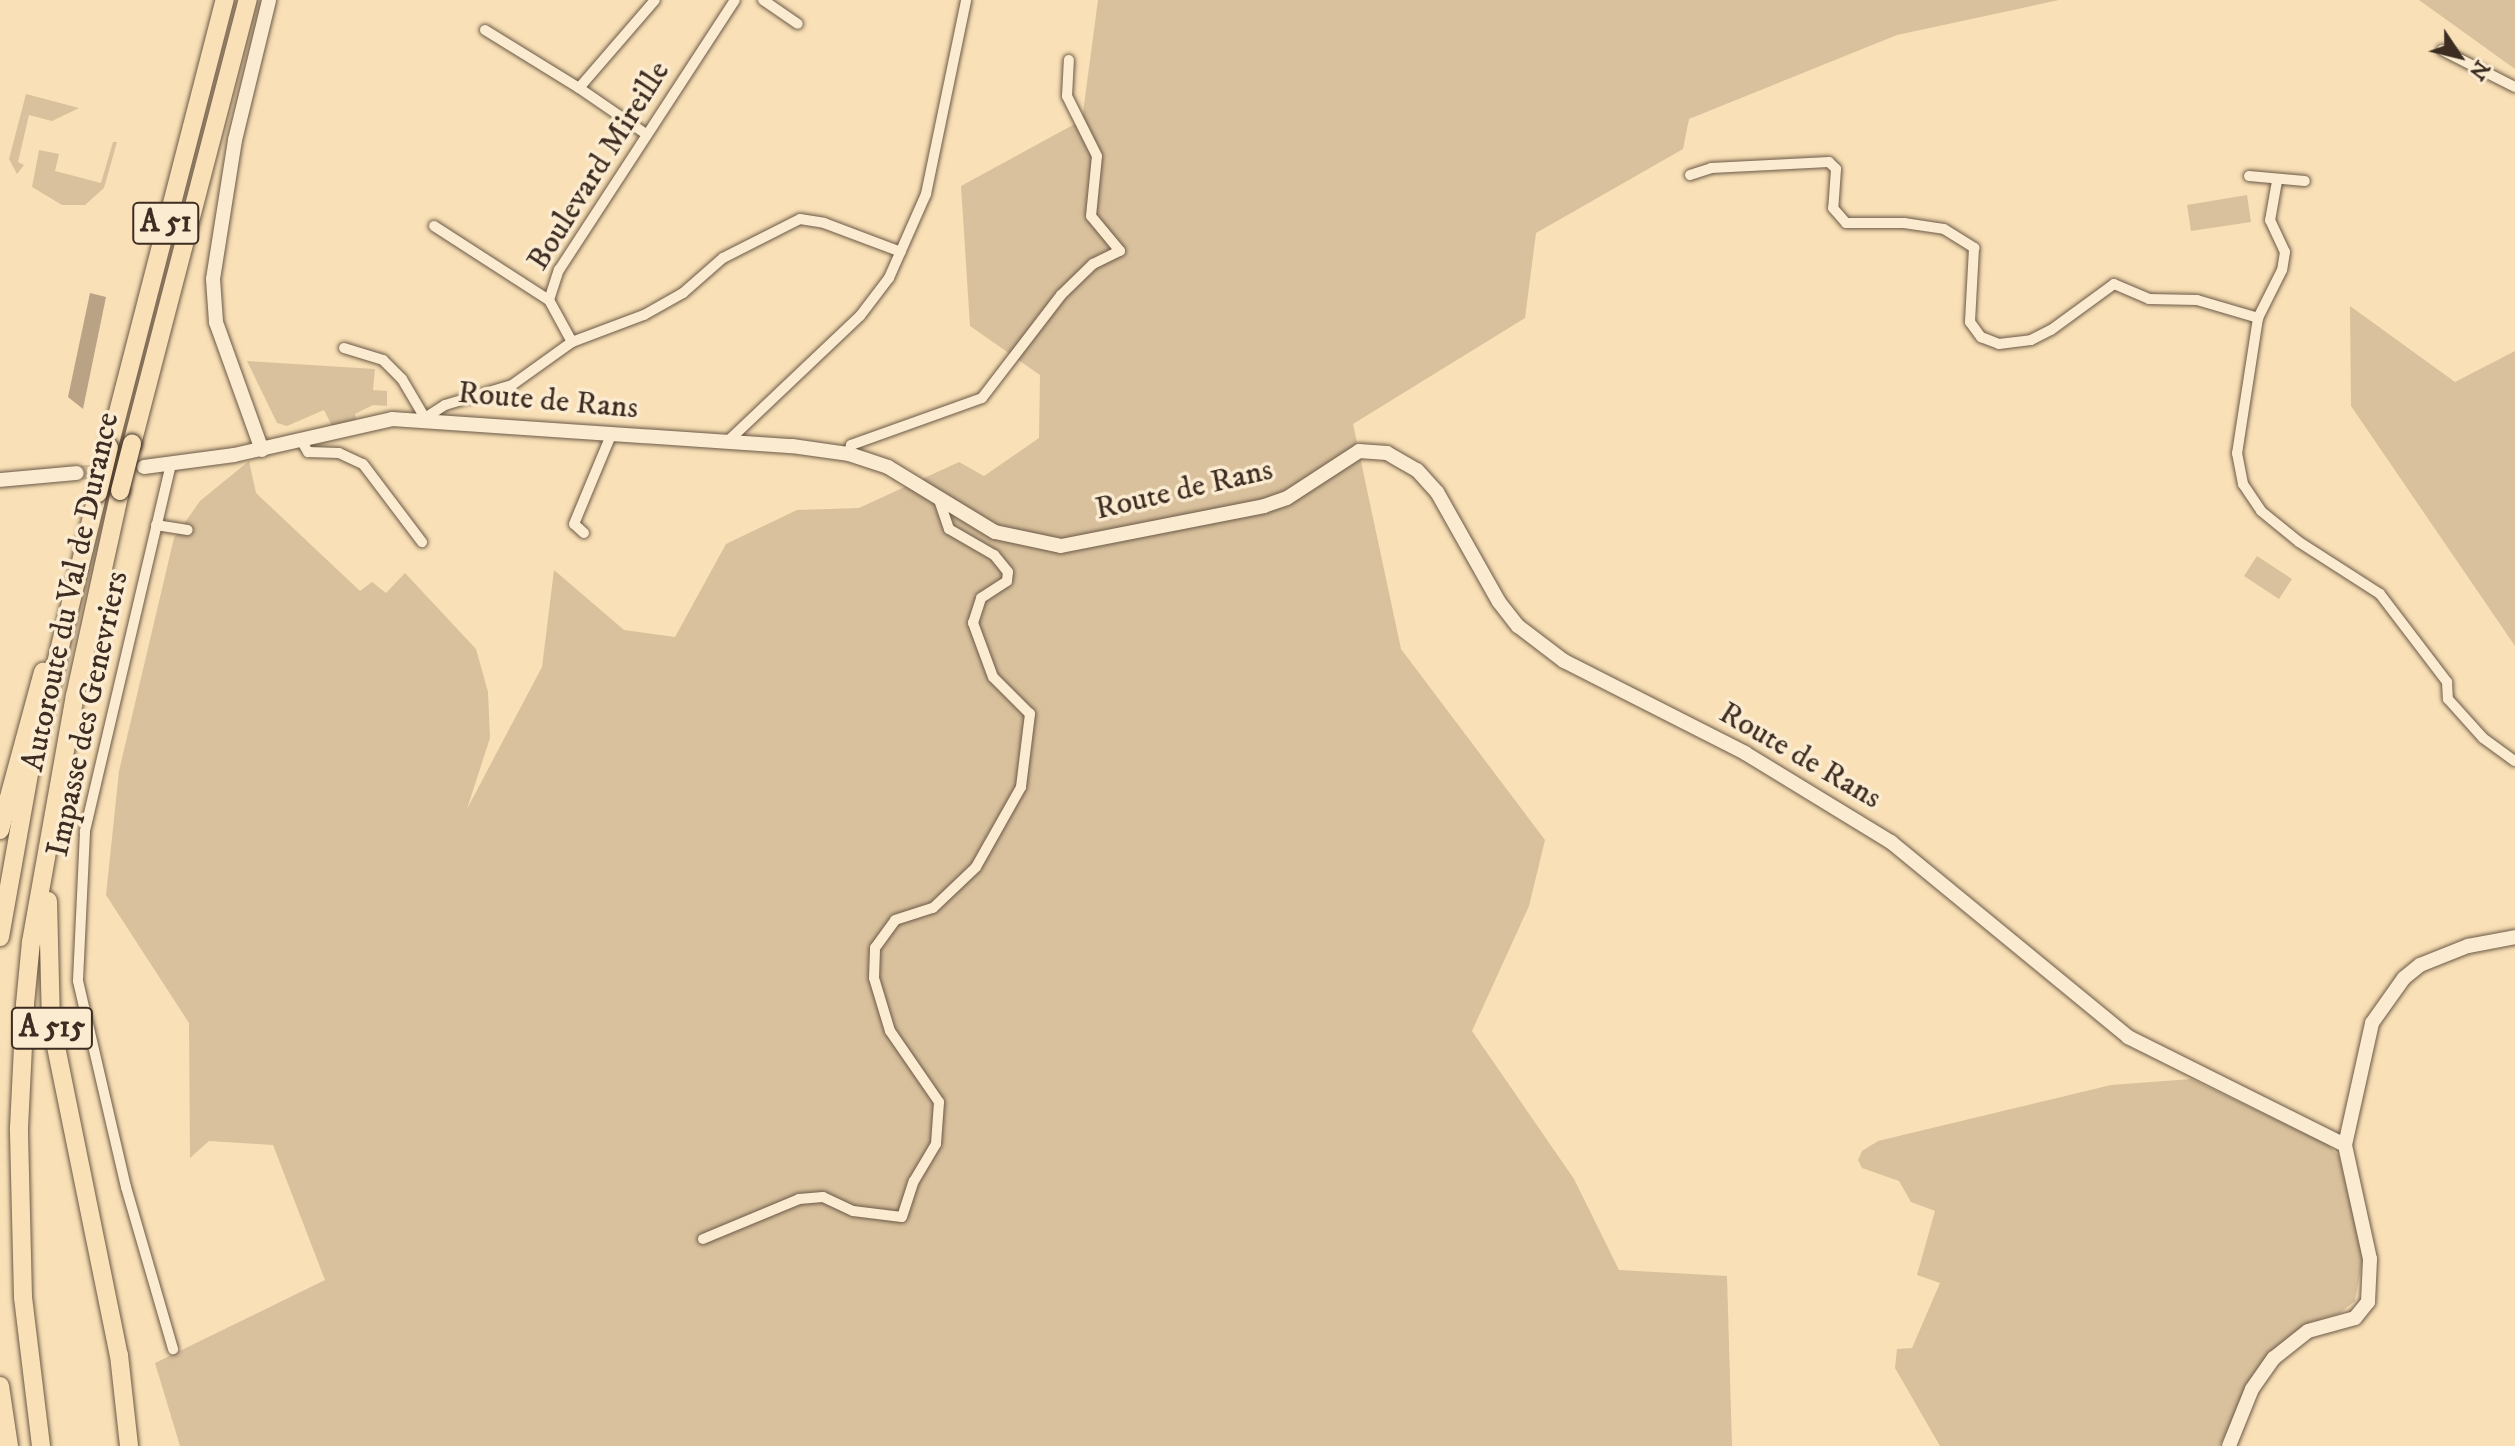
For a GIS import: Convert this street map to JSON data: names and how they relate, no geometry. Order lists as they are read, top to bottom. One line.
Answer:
{"streets":{"highway":["A 51","Autoroute du Val de Durance","A 515"],"street":["Boulevard Mireille","Route de Rans","Impasse des Genevriers"]},"crossings":[["Route de Rans","Impasse des Genevriers"],["Autoroute du Val de Durance","A 515"]],"north":"bottom right"}
